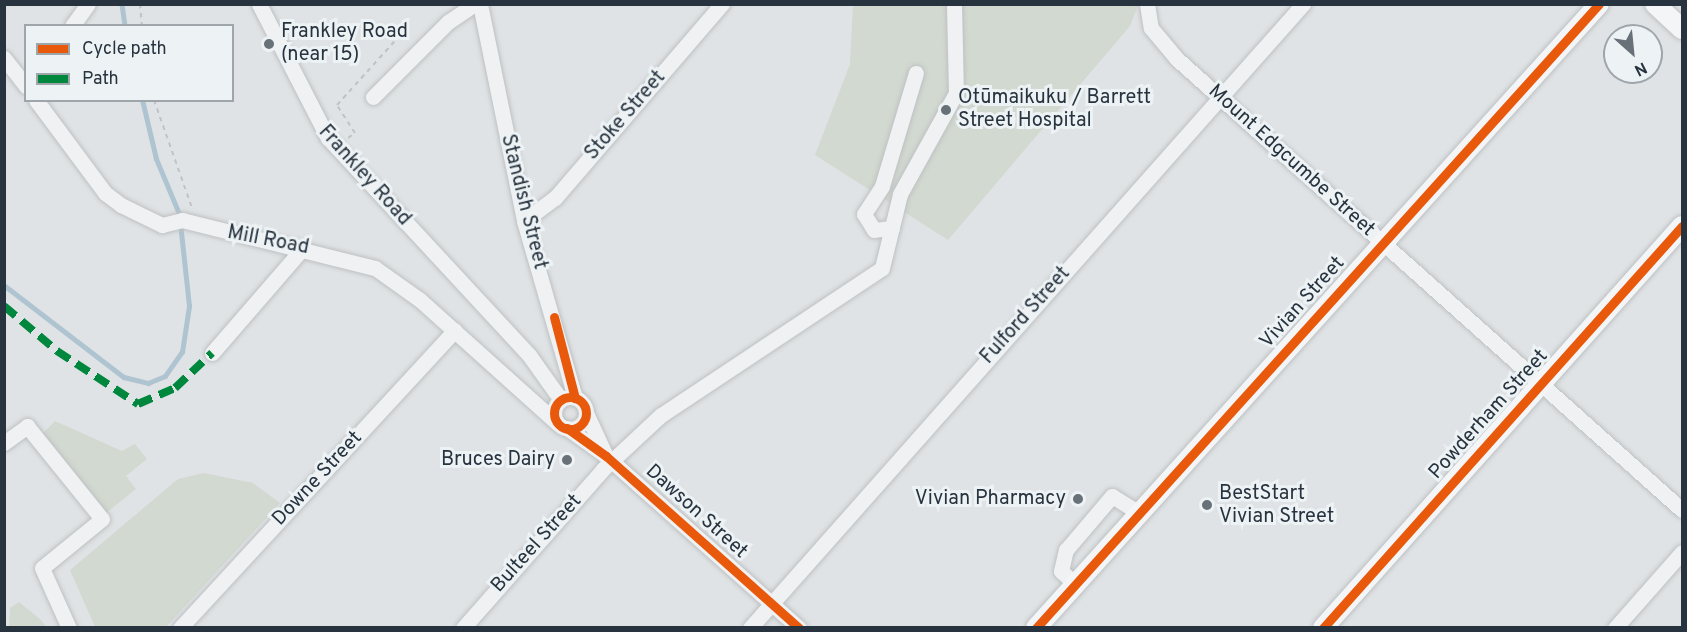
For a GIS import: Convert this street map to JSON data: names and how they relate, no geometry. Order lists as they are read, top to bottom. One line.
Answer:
{"streets":{"main road":["Vivian Street","Powderham Street"],"street":["Stoke Street","Mount Edgcumbe Street","Frankley Road","Standish Street","Mill Road","Fulford Street","Downe Street","Dawson Street","Bulteel Street"]},"crossings":[["Stoke Street","Standish Street"],["Mount Edgcumbe Street","Vivian Street"],["Mount Edgcumbe Street","Fulford Street"],["Mount Edgcumbe Street","Powderham Street"],["Frankley Road","Standish Street"],["Frankley Road","Mill Road"],["Frankley Road","Dawson Street"],["Standish Street","Mill Road"],["Standish Street","Dawson Street"],["Mill Road","Downe Street"],["Mill Road","Dawson Street"],["Fulford Street","Dawson Street"],["Dawson Street","Bulteel Street"]],"places":["Frankley Road (near 15)","Otūmaikuku / Barrett Street Hospital","Bruces Dairy","Vivian Pharmacy","BestStart Vivian Street"],"legend":["Cycle path","Path"],"north":"bottom right"}
